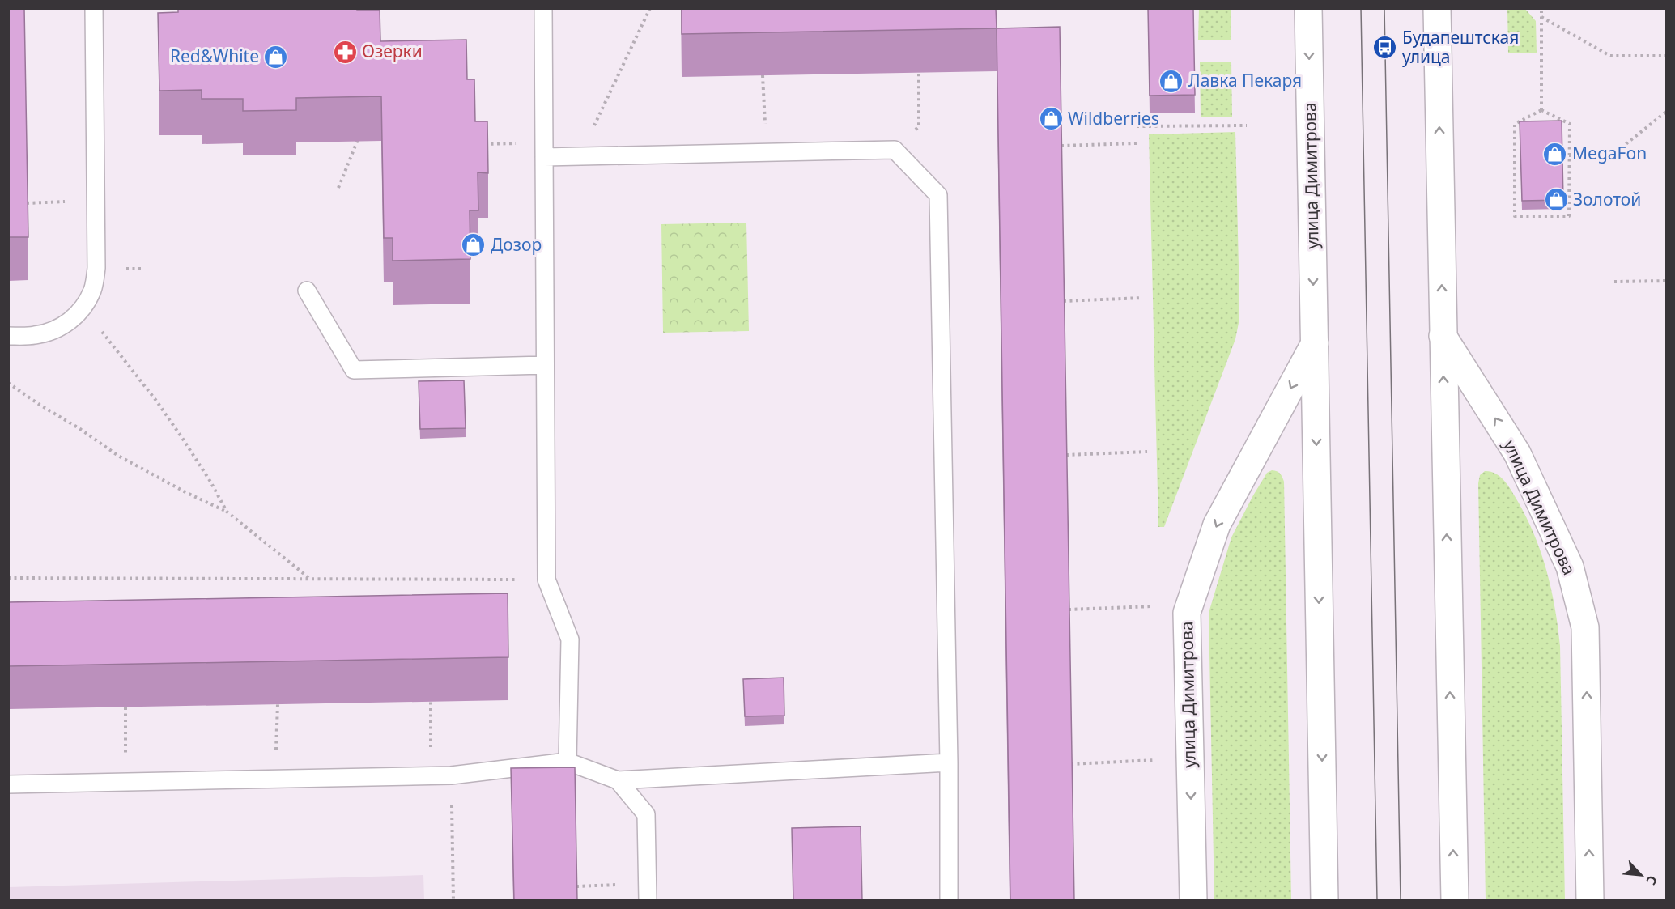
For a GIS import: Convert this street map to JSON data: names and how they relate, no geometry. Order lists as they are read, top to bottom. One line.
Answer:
{"streets":{"street":["улица Димитрова"]},"places":{"bus stop":["Будапештская улица"],"pharmacy":["Озерки"],"shop":["Red&White","Лавка Пекаря","Wildberries","MegaFon","Золотой","Дозор"]},"north":"bottom right"}
